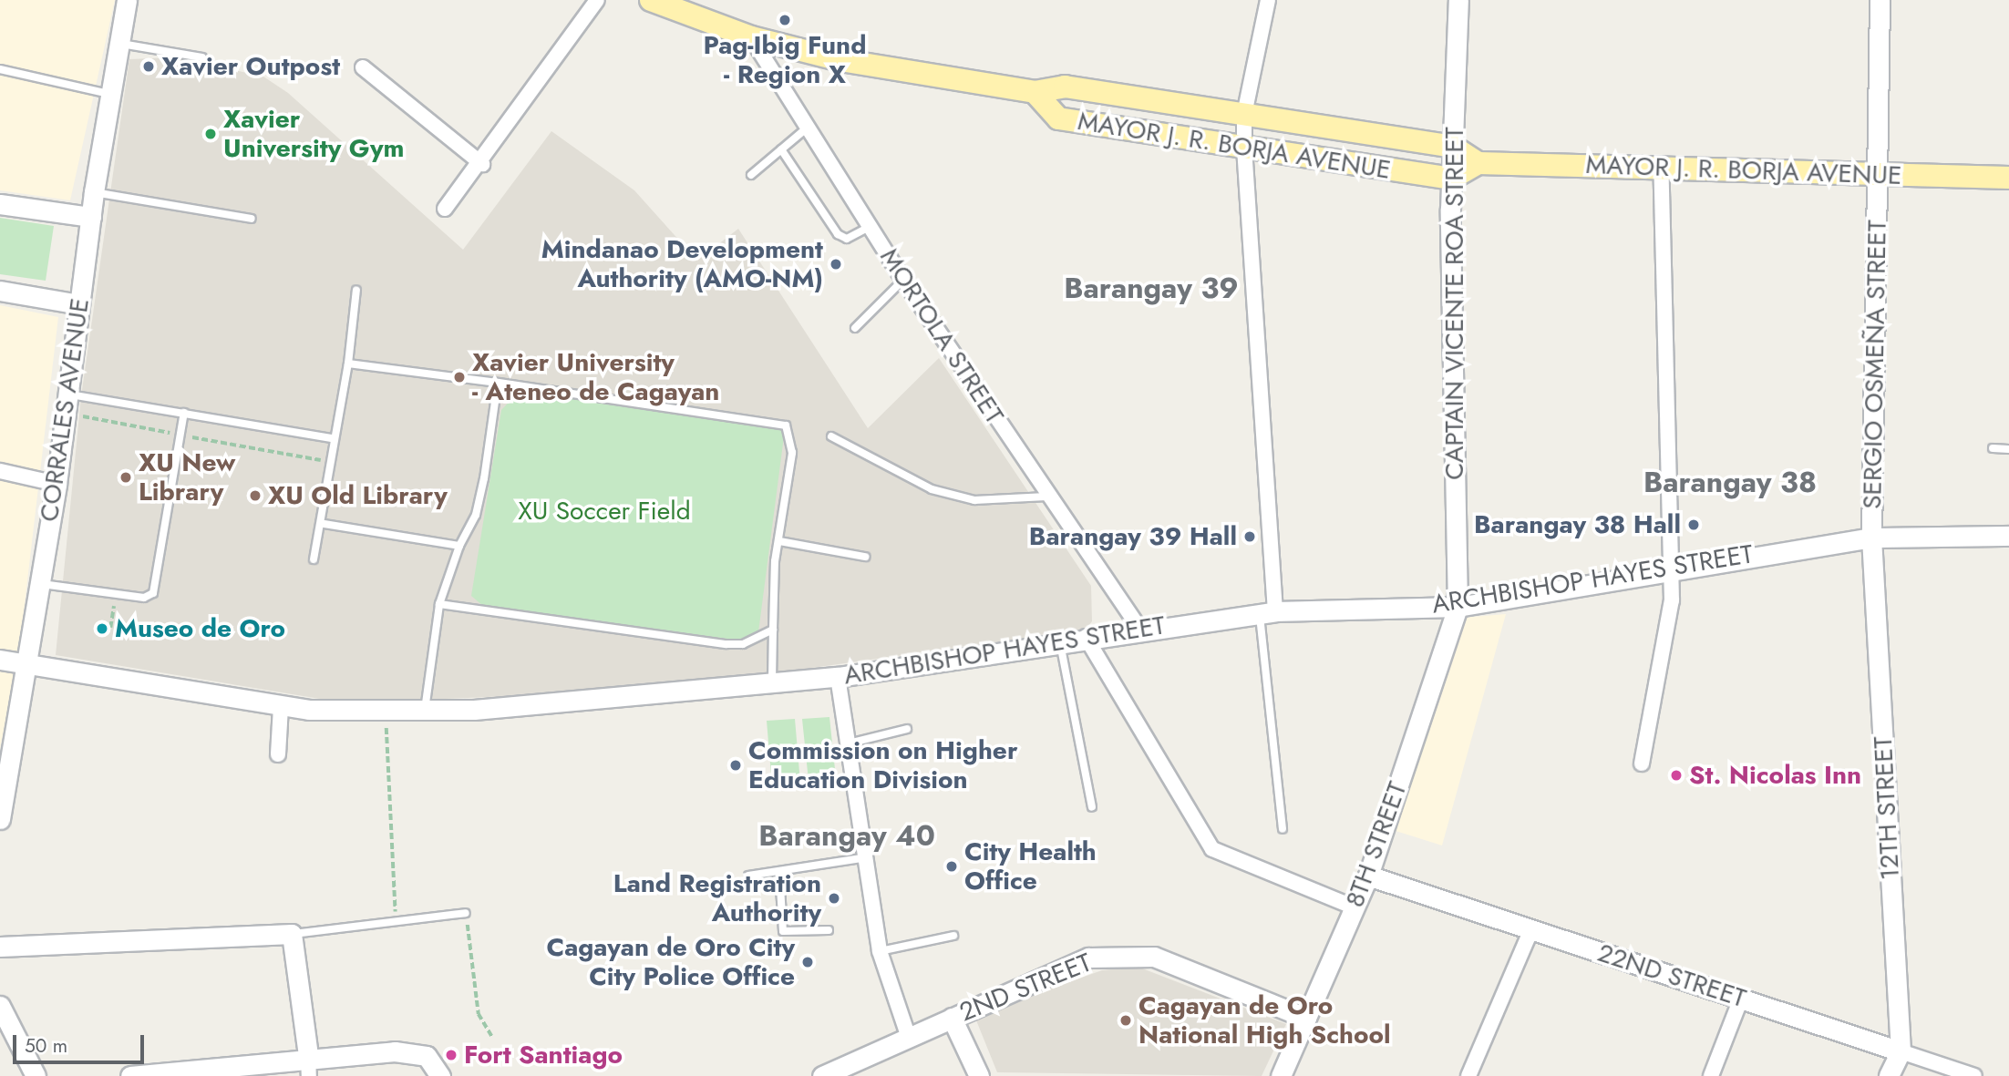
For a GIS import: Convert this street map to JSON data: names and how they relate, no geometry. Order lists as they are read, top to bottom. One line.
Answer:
{"streets":{"main road":["MAYOR J. R. BORJA AVENUE"],"street":["CAPTAIN VICENTE ROA STREET","MORTOLA STREET","SERGIO OSMEÑA STREET","CORRALES AVENUE","ARCHBISHOP HAYES STREET","12TH STREET","8TH STREET","22ND STREET","2ND STREET"]},"crossings":[["MAYOR J. R. BORJA AVENUE","CAPTAIN VICENTE ROA STREET"],["MAYOR J. R. BORJA AVENUE","MORTOLA STREET"],["MAYOR J. R. BORJA AVENUE","SERGIO OSMEÑA STREET"],["CAPTAIN VICENTE ROA STREET","ARCHBISHOP HAYES STREET"],["CAPTAIN VICENTE ROA STREET","8TH STREET"],["MORTOLA STREET","ARCHBISHOP HAYES STREET"],["SERGIO OSMEÑA STREET","ARCHBISHOP HAYES STREET"],["SERGIO OSMEÑA STREET","12TH STREET"],["CORRALES AVENUE","ARCHBISHOP HAYES STREET"],["ARCHBISHOP HAYES STREET","12TH STREET"],["ARCHBISHOP HAYES STREET","8TH STREET"],["12TH STREET","22ND STREET"],["8TH STREET","22ND STREET"],["8TH STREET","2ND STREET"]],"districts":["Barangay 39","Barangay 38","Barangay 40"],"parks":["XU Soccer Field"],"places":["Pag-Ibig Fund - Region X","Xavier Outpost","Xavier University Gym","Mindanao Development Authority (AMO-NM)","Xavier University - Ateneo de Cagayan","XU New Library","XU Old Library","Barangay 38 Hall","Barangay 39 Hall","Museo de Oro","Commission on Higher Education Division","St. Nicolas Inn","City Health Office","Land Registration Authority","Cagayan de Oro City City Police Office","Cagayan de Oro National High School","Fort Santiago"],"scale_bar":"50 m"}
